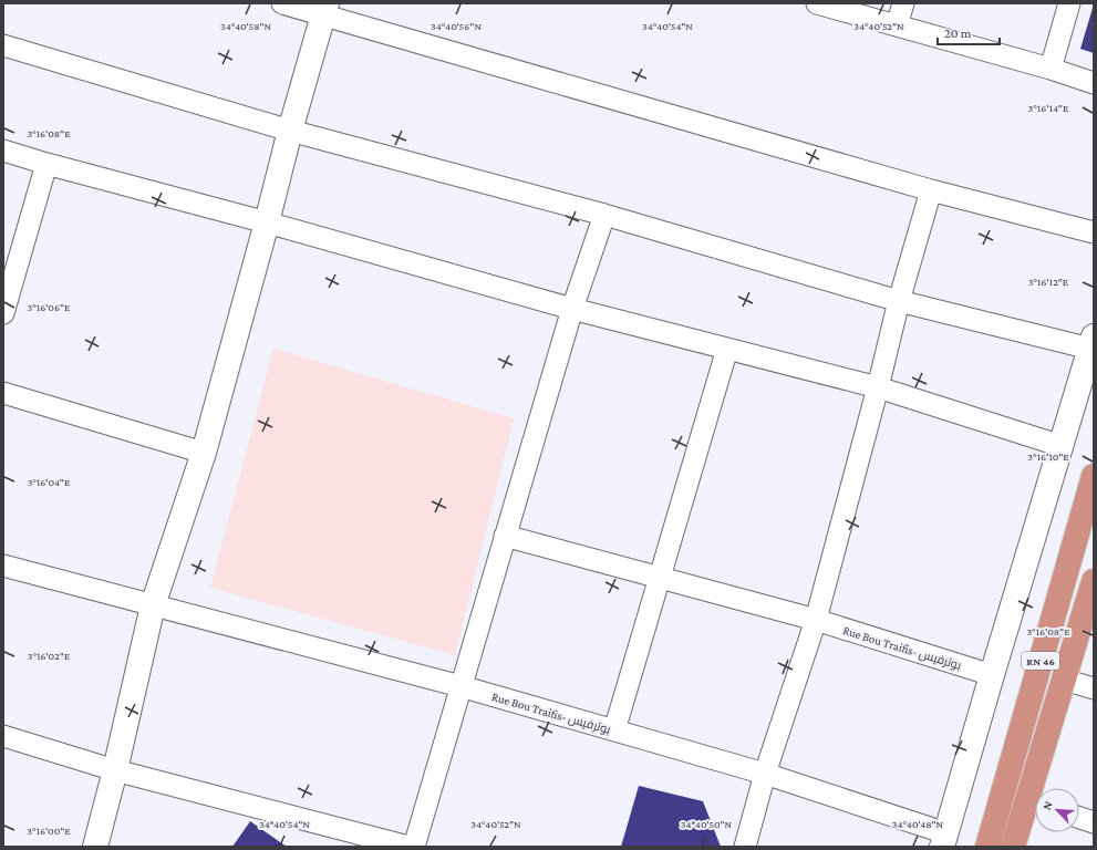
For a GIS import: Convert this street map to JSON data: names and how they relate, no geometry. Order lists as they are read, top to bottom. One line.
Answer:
{"streets":{"highway":["RN 46"],"street":["Rue Bou Traifis- بوترفيس"]},"scale_bar":"20 m","north":"top left","coordinates":["34°40'58\"N","34°40'56\"N","34°40'54\"N","34°40'52\"N","3°16'14\"E","3°16'08\"E","3°16'12\"E","3°16'06\"E","3°16'10\"E","3°16'04\"E","3°16'02\"E","34°40'50\"N","34°40'48\"N","3°16'00\"E"]}
